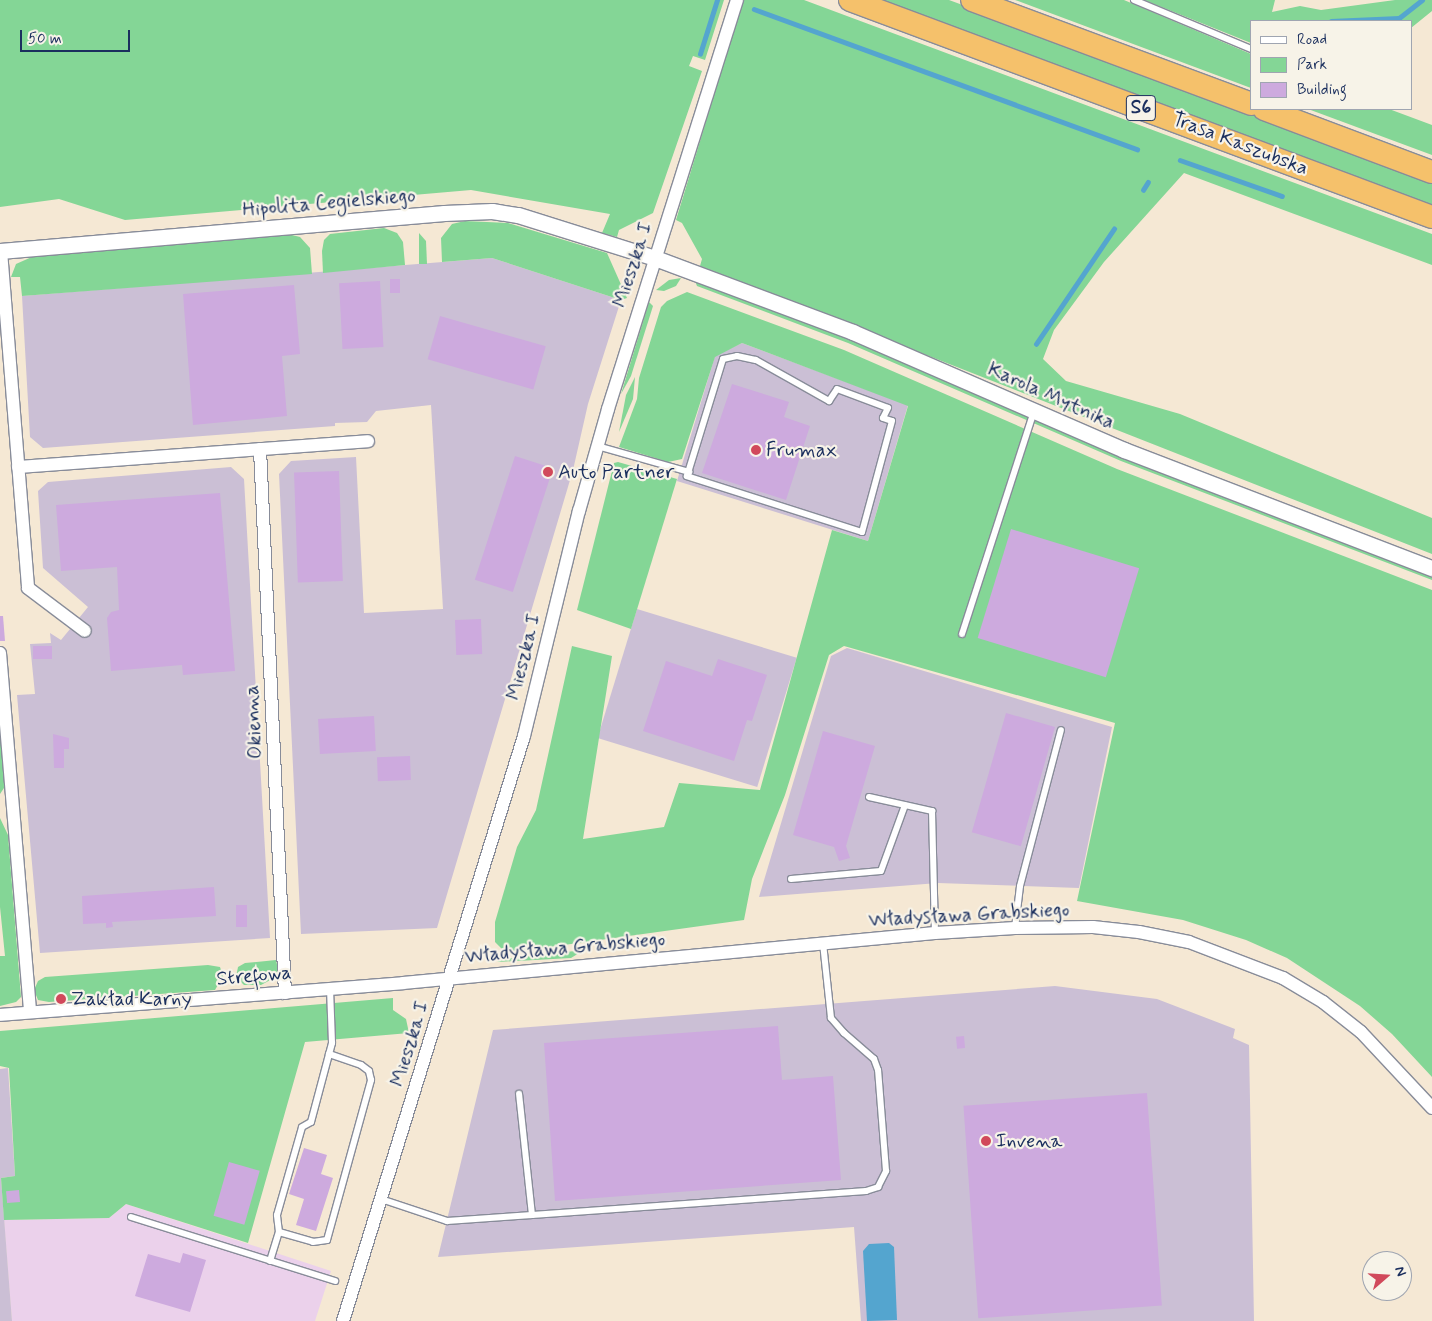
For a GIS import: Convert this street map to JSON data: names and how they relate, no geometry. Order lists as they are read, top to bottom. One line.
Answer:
{"streets":{"highway":["S6","Trasa Kaszubska"],"street":["Hipolita Cegielskiego","Mieszka I","Karola Mytnika","Okienna","Władysława Grabskiego","Strefowa"]},"crossings":[["Hipolita Cegielskiego","Mieszka I"],["Hipolita Cegielskiego","Karola Mytnika"],["Mieszka I","Karola Mytnika"],["Mieszka I","Władysława Grabskiego"],["Mieszka I","Strefowa"],["Okienna","Strefowa"],["Władysława Grabskiego","Strefowa"]],"places":["Frumax","Auto Partner","Zakład Karny","Invena"],"legend":["Road","Park","Building"],"scale_bar":"50 m","north":"right"}
